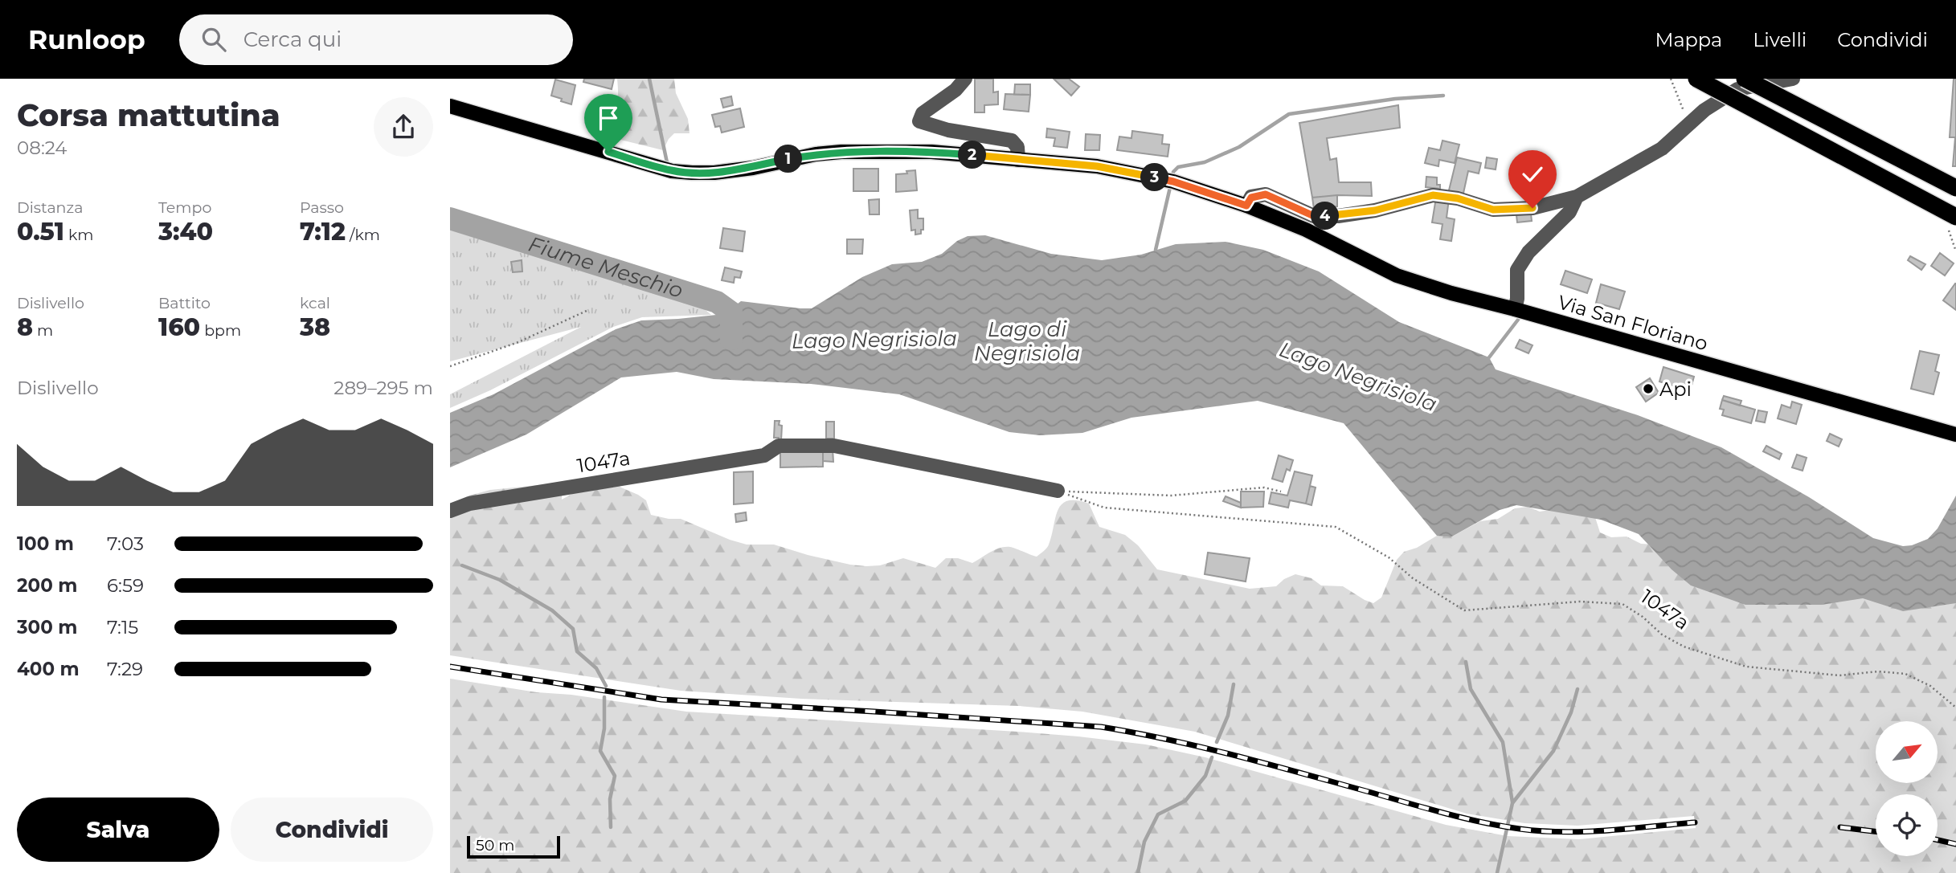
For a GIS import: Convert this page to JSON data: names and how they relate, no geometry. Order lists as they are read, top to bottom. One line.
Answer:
{"streets":{"main road":["Via San Floriano"],"street":["1047a"]},"water":["Fiume Meschio","Lago di Negrisiola","Lago Negrisiola"],"places":["Api"],"scale_bar":"50 m","north":"top right","page":{"header":"Runloop","search":"Cerca qui","nav":["Mappa","Livelli","Condividi"],"heading":["Corsa mattutina","08:24"],"pins":["2","1","3","4"],"stats":[["Distanza","0.51 km"],["Tempo","3:40"],["Passo","7:12 /km"],["Dislivello","8 m"],["Battito","160 bpm"],["kcal","38"]],"chart":["Dislivello","289–295 m"],"list":[{"name":"100 m","note":"7:03"},{"name":"200 m","note":"6:59"},{"name":"300 m","note":"7:15"},{"name":"400 m","note":"7:29"}],"buttons":["Salva","Condividi"],"scale":"50 m"}}
